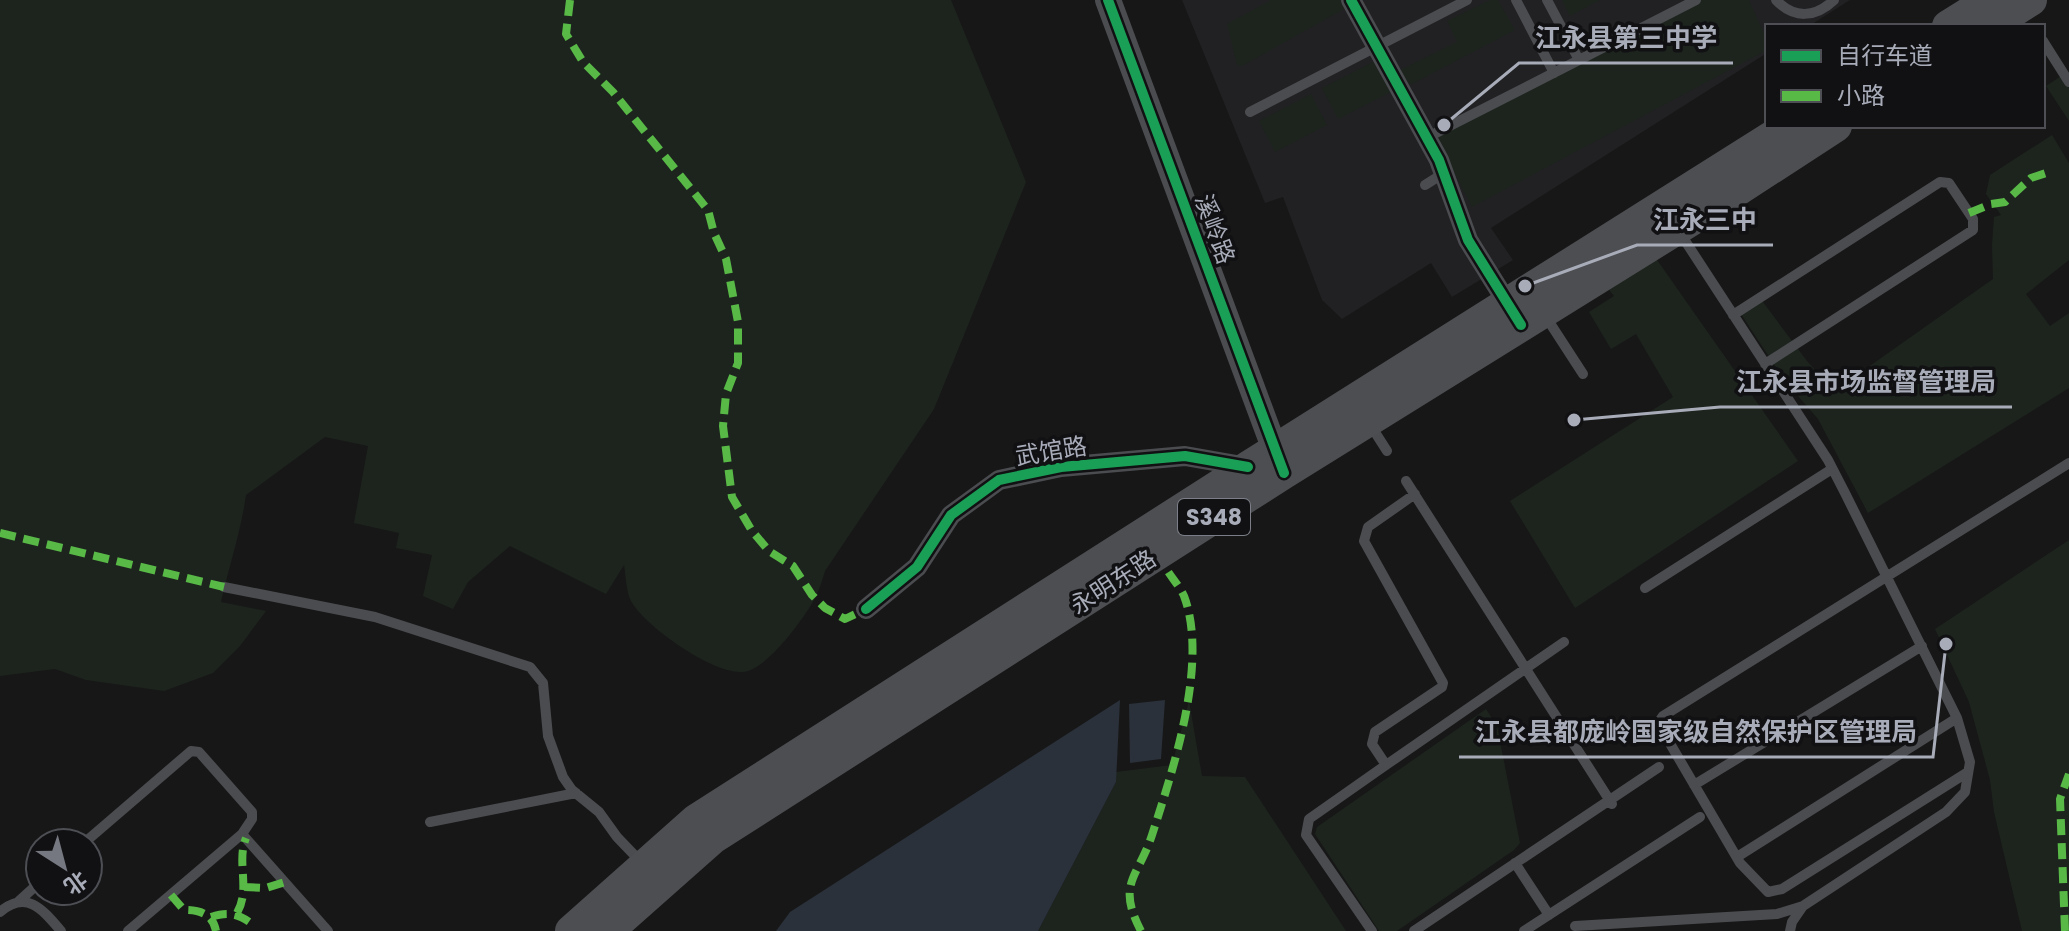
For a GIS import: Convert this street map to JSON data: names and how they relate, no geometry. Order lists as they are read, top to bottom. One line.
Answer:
{"streets":{"main road":["S348","永明东路"],"street":["溪岭路","武馆路"]},"crossings":[["溪岭路","永明东路"],["武馆路","永明东路"]],"places":["江永县第三中学","江永三中","江永县市场监督管理局","江永县都庞岭国家级自然保护区管理局"],"legend":["自行车道","小路"],"north":"bottom right"}
